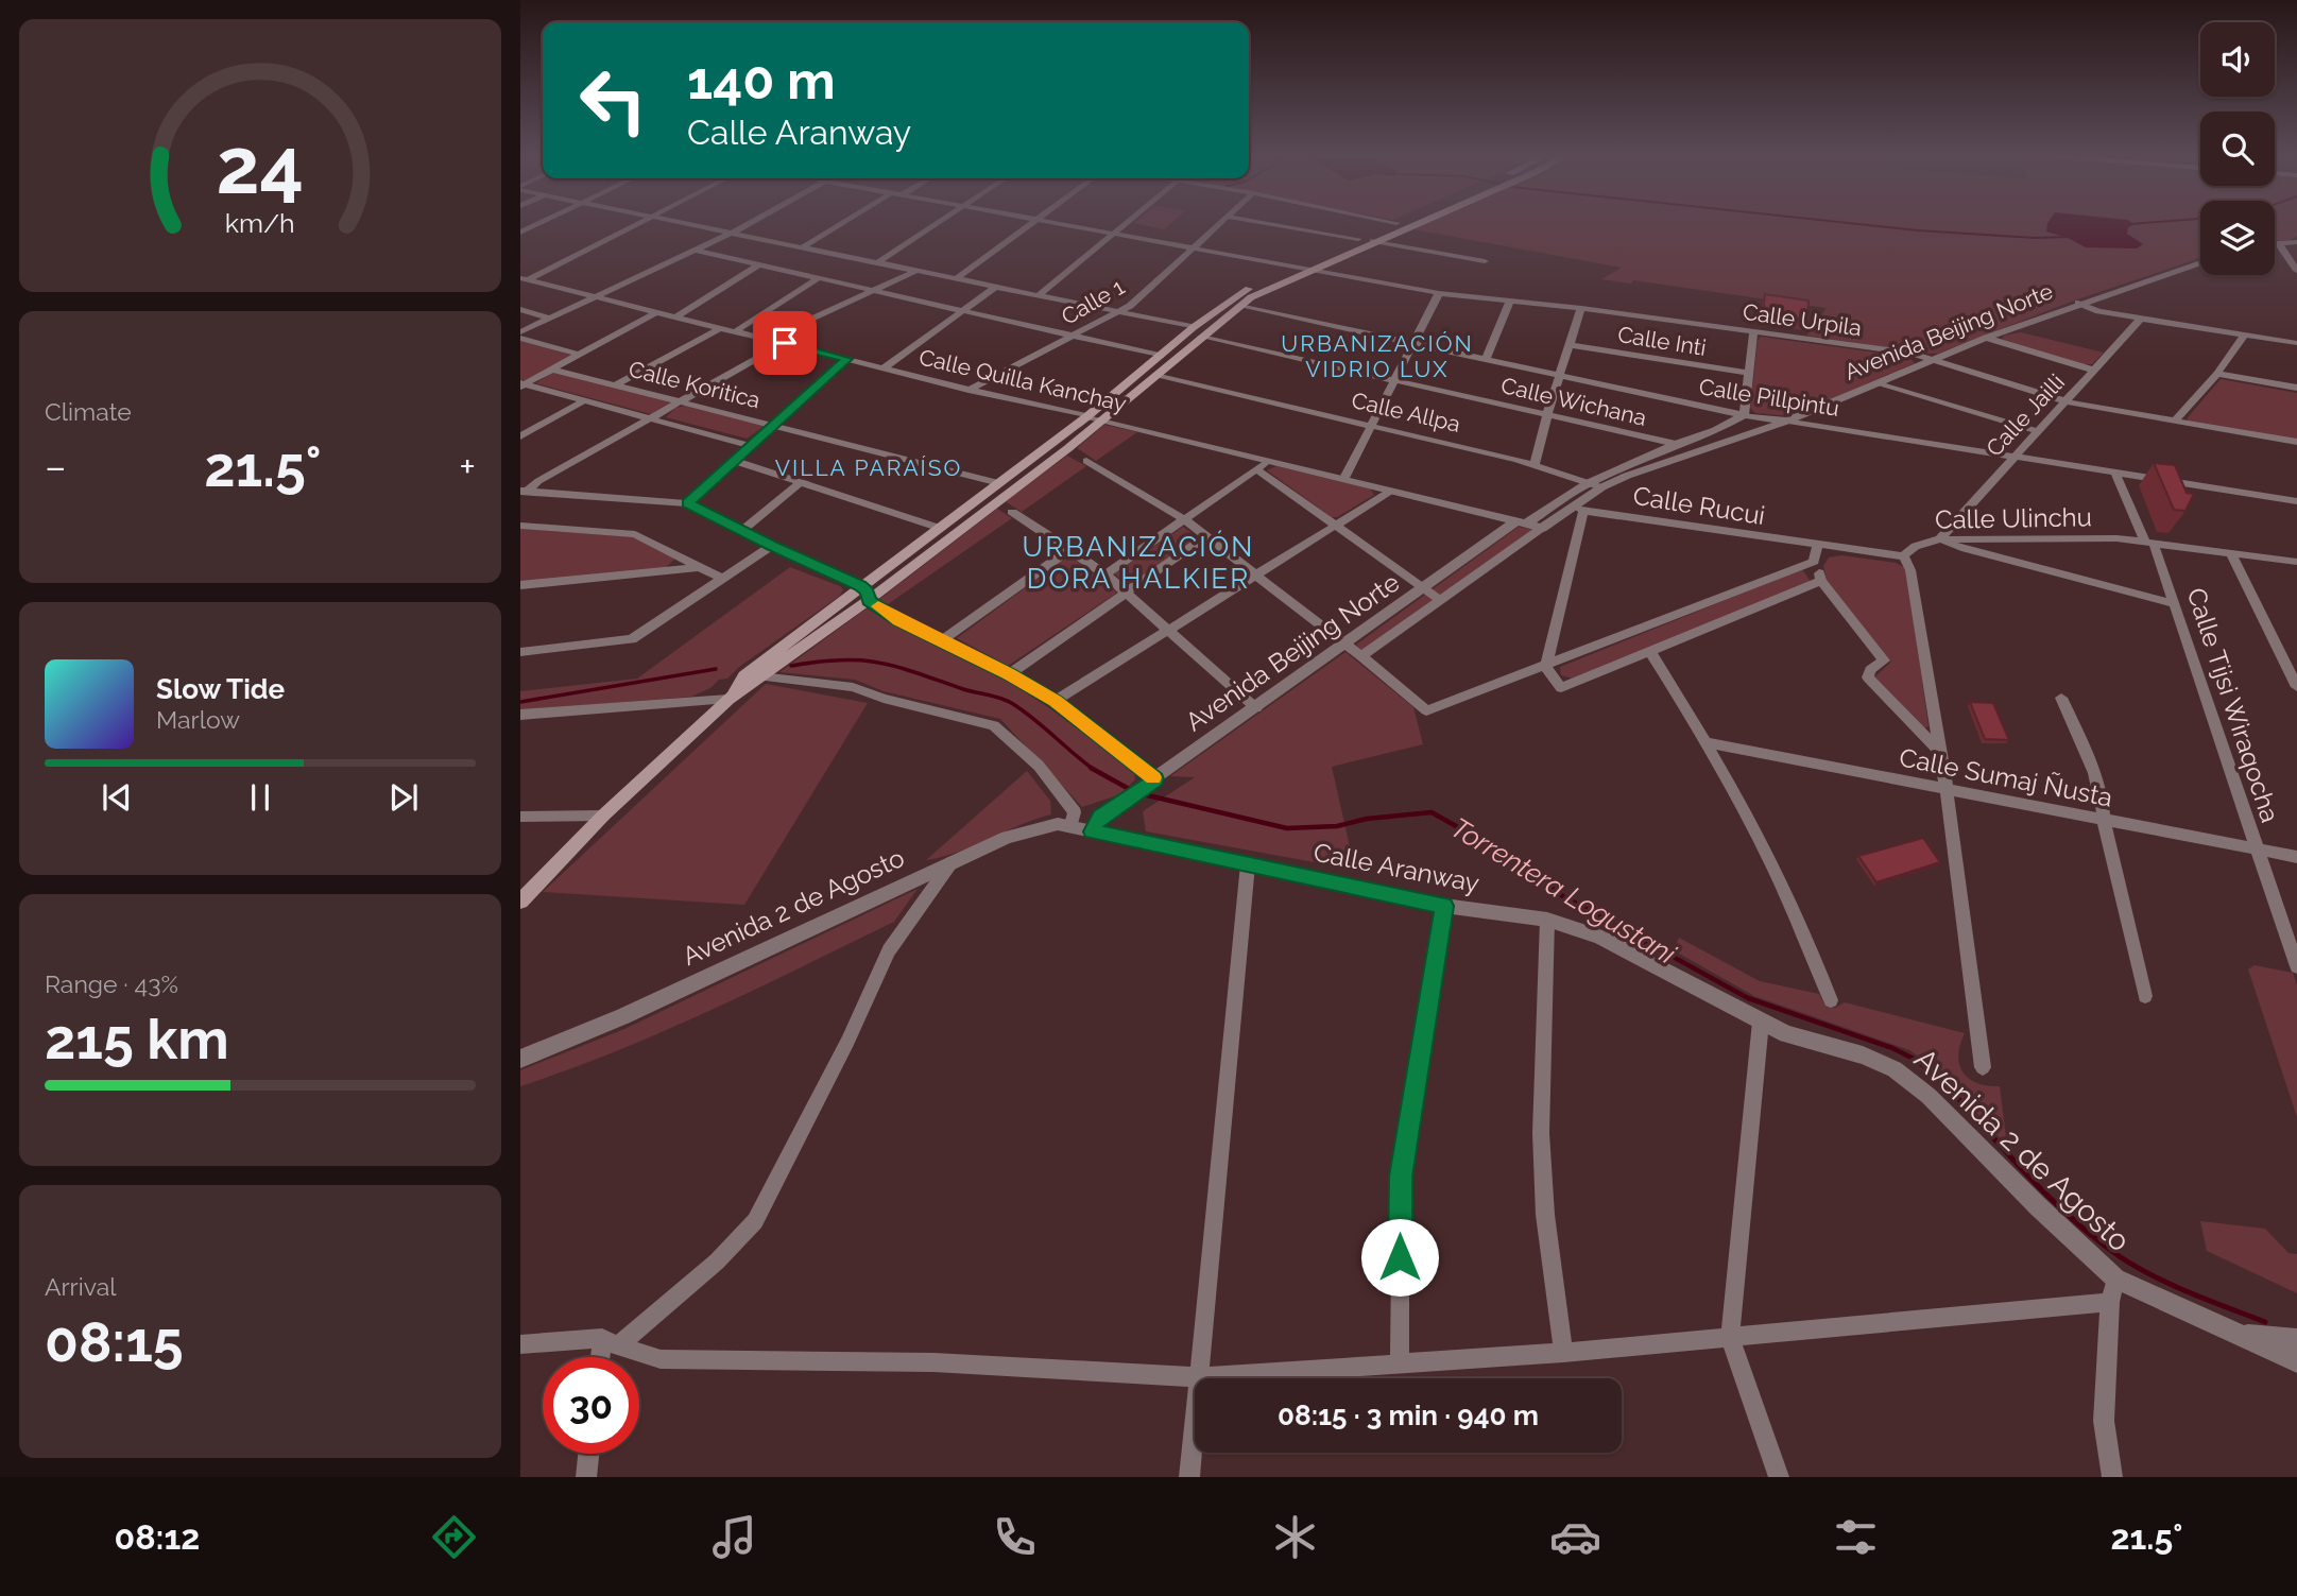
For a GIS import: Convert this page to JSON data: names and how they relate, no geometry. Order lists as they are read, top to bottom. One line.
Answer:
{"streets":{"street":["Calle 1","Calle Urpila","Avenida Beijing Norte","Calle Inti","Calle Quilla Kanchay","Calle Koritica","Calle Pillpintu","Calle Wichana","Calle Allpa","Calle Jailli","Calle Rucui","Calle Ulinchu","Calle Tijsi Wiraqocha","Calle Sumaj Ñusta","Calle Aranway","Avenida 2 de Agosto"]},"crossings":[["Calle 1","Calle Quilla Kanchay"],["Calle Urpila","Avenida Beijing Norte"],["Calle Urpila","Calle Jailli"],["Avenida Beijing Norte","Calle Quilla Kanchay"],["Avenida Beijing Norte","Calle Pillpintu"],["Avenida Beijing Norte","Calle Wichana"],["Avenida Beijing Norte","Calle Allpa"],["Avenida Beijing Norte","Calle Rucui"],["Avenida Beijing Norte","Calle Aranway"],["Avenida Beijing Norte","Avenida 2 de Agosto"],["Calle Pillpintu","Calle Jailli"],["Calle Pillpintu","Calle Tijsi Wiraqocha"],["Calle Jailli","Calle Ulinchu"],["Calle Rucui","Calle Ulinchu"],["Calle Ulinchu","Calle Tijsi Wiraqocha"],["Calle Tijsi Wiraqocha","Calle Sumaj Ñusta"],["Calle Aranway","Avenida 2 de Agosto"]],"districts":["URBANIZACIÓN VIDRIO LUX","VILLA PARAÍSO","URBANIZACIÓN DORA HALKIER"],"water":["Torrentera Logustani"],"page":{"turn":["140 m","Calle Aranway"],"tile":["Climate",["Range · 43%","215 km"],["Arrival","08:15"]],"heat":["−","21.5°","+"],"song":["Slow Tide","Marlow"],"limit":"30","trip":"08:15 · 3 min · 940 m","tabs":["08:12","21.5°"],"gauge":["24","km/h"]}}
